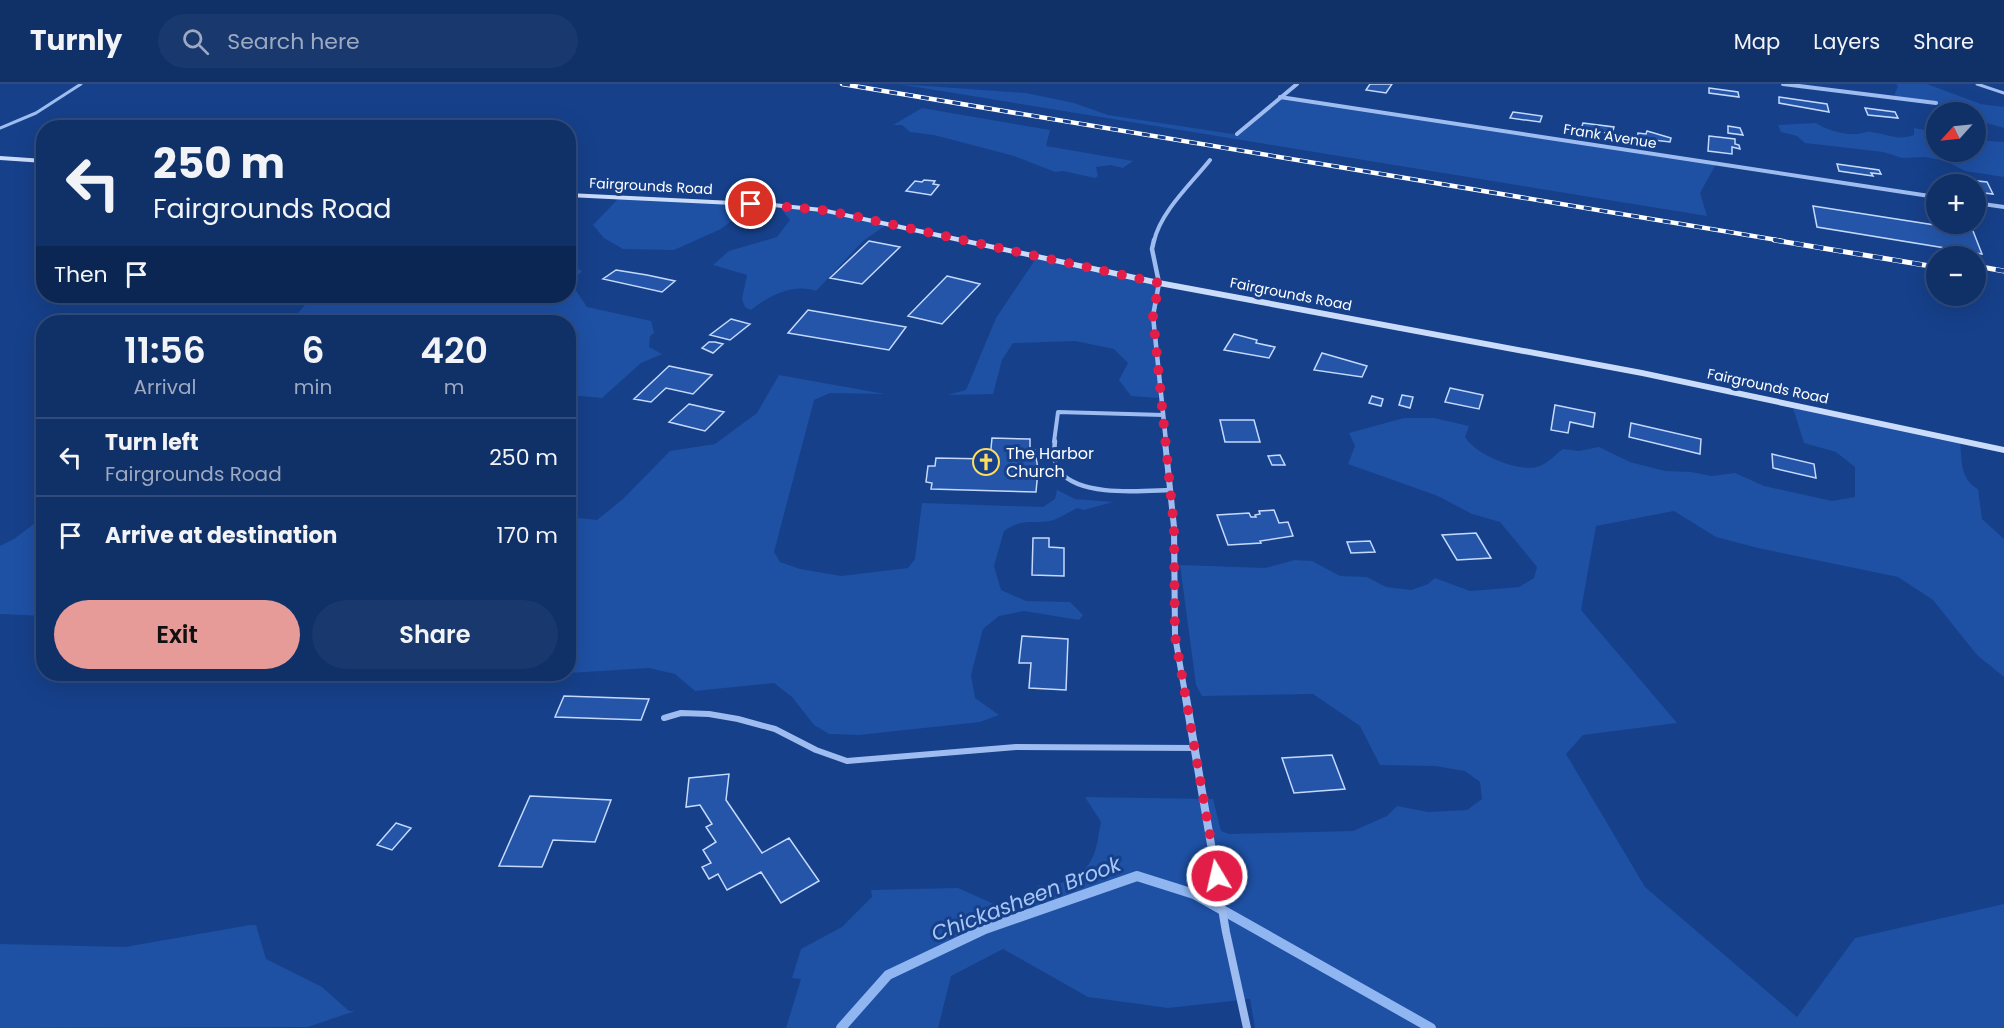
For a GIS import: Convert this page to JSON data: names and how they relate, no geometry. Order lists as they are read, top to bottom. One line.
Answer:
{"streets":{"street":["Frank Avenue","Fairgrounds Road"]},"water":["Chickasheen Brook"],"places":{"church":["The Harbor Church"]},"north":"bottom left","page":{"header":"Turnly","search":"Search here","nav":["Map","Layers","Share"],"map_buttons":["+","−"],"turn":["250 m","Fairgrounds Road"],"then":"Then","eta":["11:56","Arrival","6","min","420","m"],"list":[{"name":"Turn left","note":"Fairgrounds Road","value":"250 m"},{"name":"Arrive at destination","value":"170 m"}],"buttons":["Exit","Share"]}}
